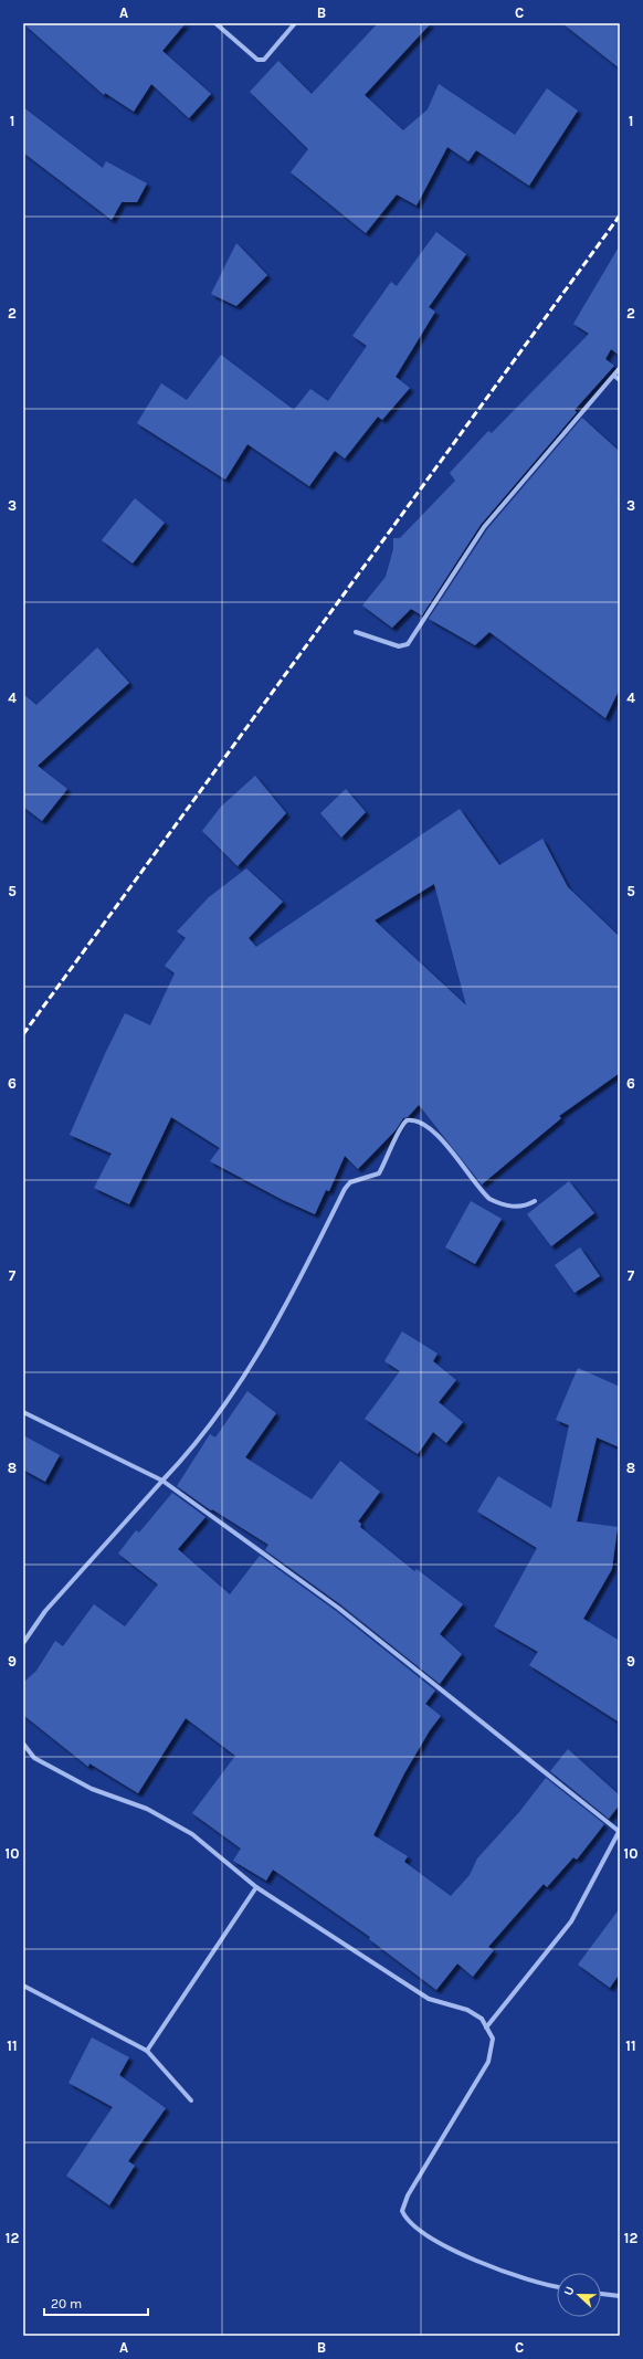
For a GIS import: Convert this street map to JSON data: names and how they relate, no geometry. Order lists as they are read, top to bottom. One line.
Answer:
{"scale_bar":"20 m","north":"left","grid":{"columns":["A","B","C"],"rows":["1","2","3","4","5","6","7","8","9","10","11","12"]}}
